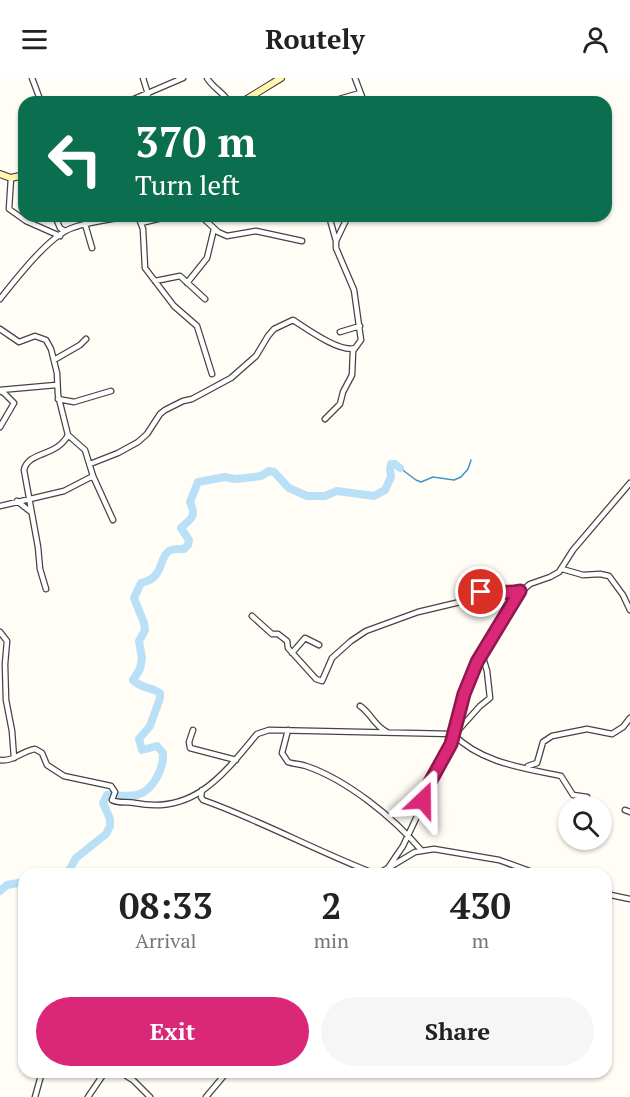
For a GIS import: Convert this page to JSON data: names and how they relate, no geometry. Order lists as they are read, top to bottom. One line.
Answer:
{"page":{"header":"Routely","turn":["370 m","Turn left"],"eta":["08:33","Arrival","2","min","430","m"],"buttons":["Exit","Share"]}}
